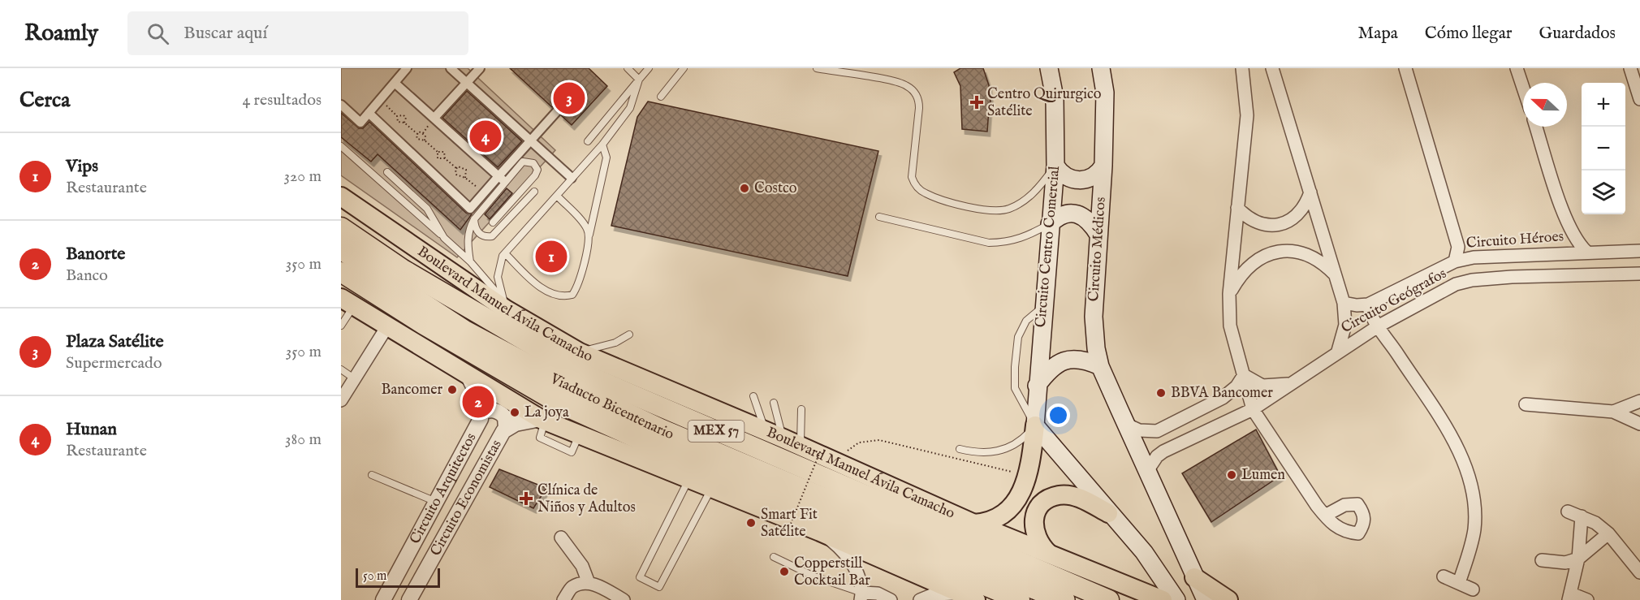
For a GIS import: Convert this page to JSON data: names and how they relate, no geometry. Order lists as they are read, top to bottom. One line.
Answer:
{"streets":{"highway":["Boulevard Manuel Ávila Camacho","Viaducto Bicentenario","MEX 57"],"main road":["Circuito Centro Comercial","Circuito Médicos"],"street":["Circuito Héroes","Circuito Geógrafos","Circuito Arquitectos","Circuito Economistas"]},"crossings":[["Circuito Médicos","Circuito Geógrafos"]],"places":{"health":["Centro Quirurgico Satélite","Clínica de Niños y Adultos"],"other":["Costco","Bancomer","BBVA Bancomer","La joya","Lumen","Smart Fit Satélite","Copperstill Cocktail Bar"]},"scale_bar":"50 m","north":"left","page":{"header":"Roamly","search":"Buscar aquí","nav":["Mapa","Cómo llegar","Guardados"],"heading":["Cerca","4 resultados"],"pins":["3","4","1","2"],"map_buttons":["+","−"],"list":[{"mark":"1","name":"Vips","note":"Restaurante","value":"320 m"},{"mark":"2","name":"Banorte","note":"Banco","value":"350 m"},{"mark":"3","name":"Plaza Satélite","note":"Supermercado","value":"350 m"},{"mark":"4","name":"Hunan","note":"Restaurante","value":"380 m"}],"scale":"50 m"}}
